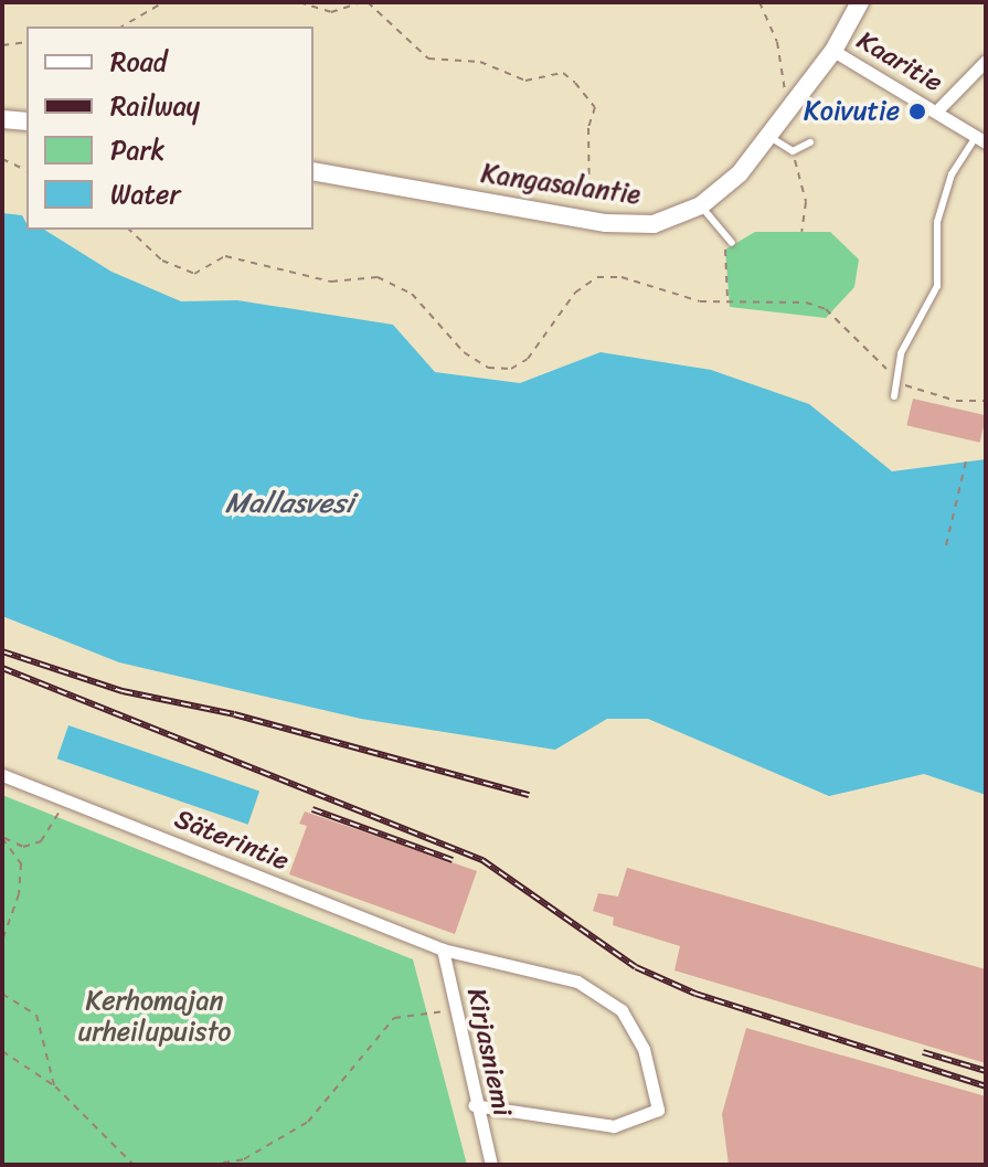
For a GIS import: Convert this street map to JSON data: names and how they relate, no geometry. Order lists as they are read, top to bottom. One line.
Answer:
{"streets":{"main road":["Kangasalantie"],"street":["Kaaritie","Säterintie","Kirjasniemi"]},"crossings":[["Kaaritie","Kangasalantie"],["Säterintie","Kirjasniemi"]],"water":["Mallasvesi"],"parks":["Kerhomajan urheilupuisto"],"places":["Koivutie"],"legend":["Road","Railway","Park","Water"]}
